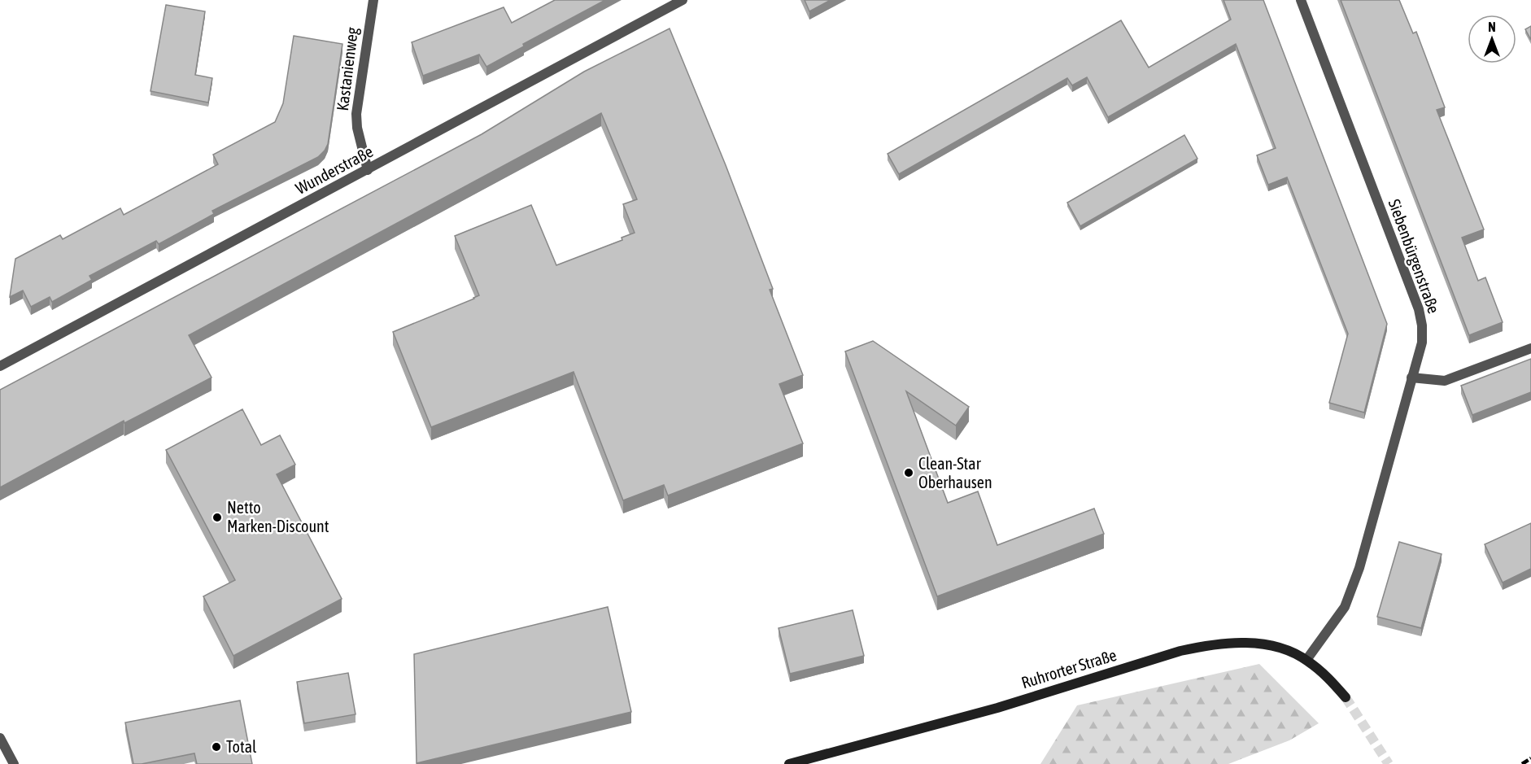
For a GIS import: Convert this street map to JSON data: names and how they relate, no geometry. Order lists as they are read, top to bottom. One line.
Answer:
{"streets":{"main road":["Ruhrorter Straße"],"street":["Kastanienweg","Wunderstraße","Siebenbürgenstraße"]},"crossings":[["Kastanienweg","Wunderstraße"],["Siebenbürgenstraße","Ruhrorter Straße"]],"places":["Clean-Star Oberhausen","Netto Marken-Discount","Total"],"north":"top"}
